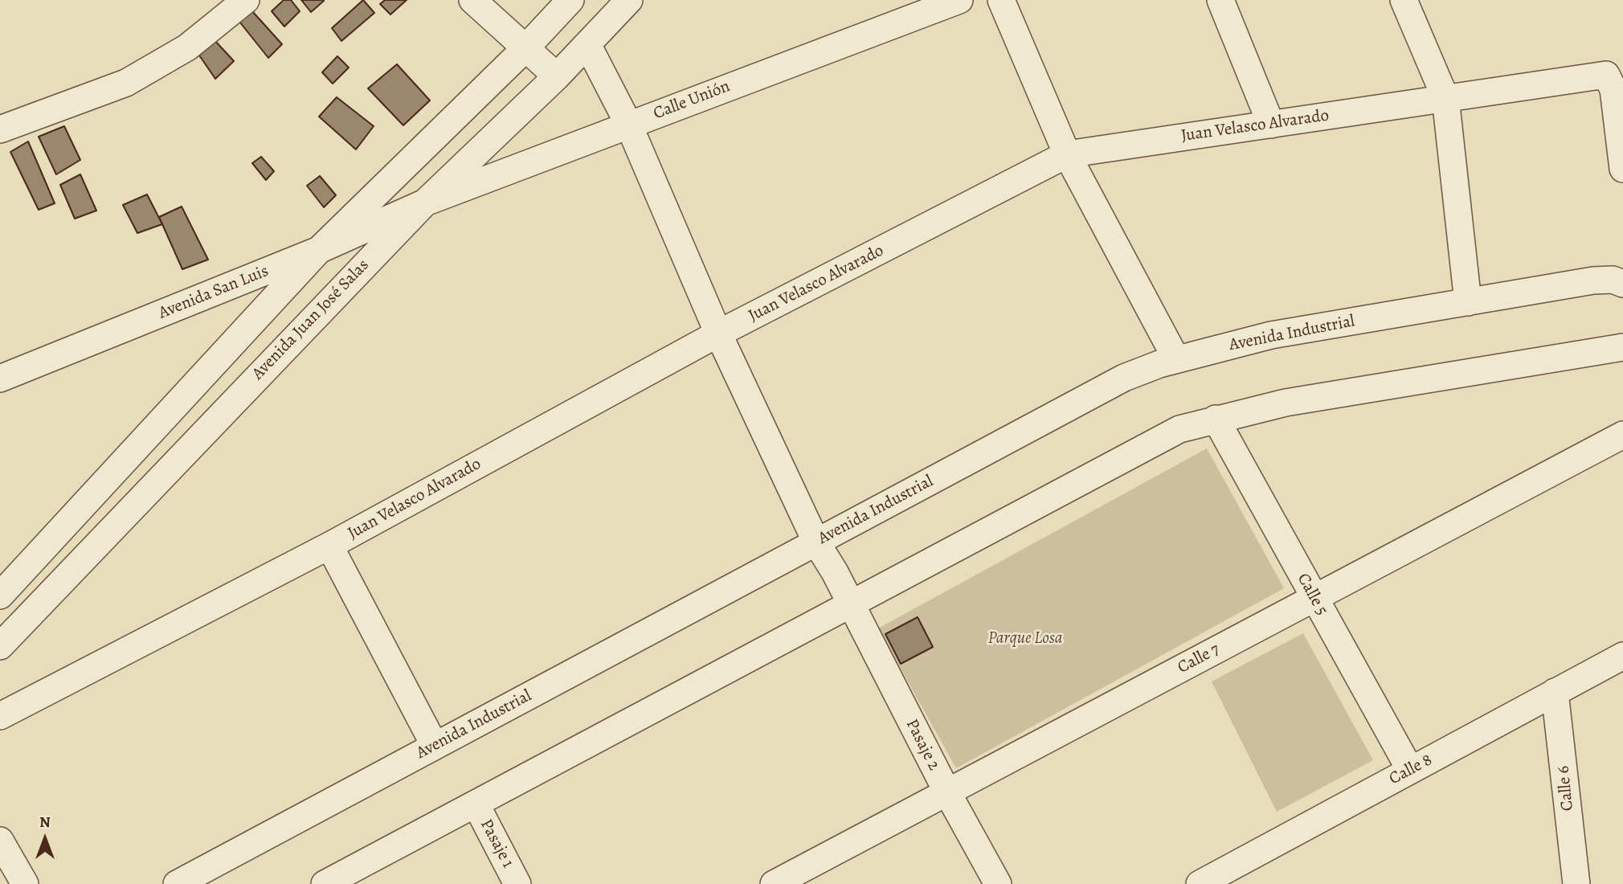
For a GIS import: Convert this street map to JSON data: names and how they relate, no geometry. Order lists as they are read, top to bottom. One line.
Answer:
{"streets":{"street":["Calle Unión","Juan Velasco Alvarado","Avenida San Luis","Avenida Juan José Salas","Avenida Industrial","Calle 5","Calle 7","Pasaje 2","Calle 8","Calle 6","Pasaje 1"]},"crossings":[["Calle Unión","Avenida San Luis"],["Calle Unión","Avenida Juan José Salas"],["Calle Unión","Pasaje 2"],["Juan Velasco Alvarado","Pasaje 2"],["Avenida San Luis","Avenida Juan José Salas"],["Avenida Juan José Salas","Pasaje 2"],["Avenida Industrial","Pasaje 2"],["Calle 5","Calle 7"],["Calle 5","Calle 8"],["Calle 7","Pasaje 2"],["Calle 8","Calle 6"]],"parks":["Parque Losa"],"north":"top"}
